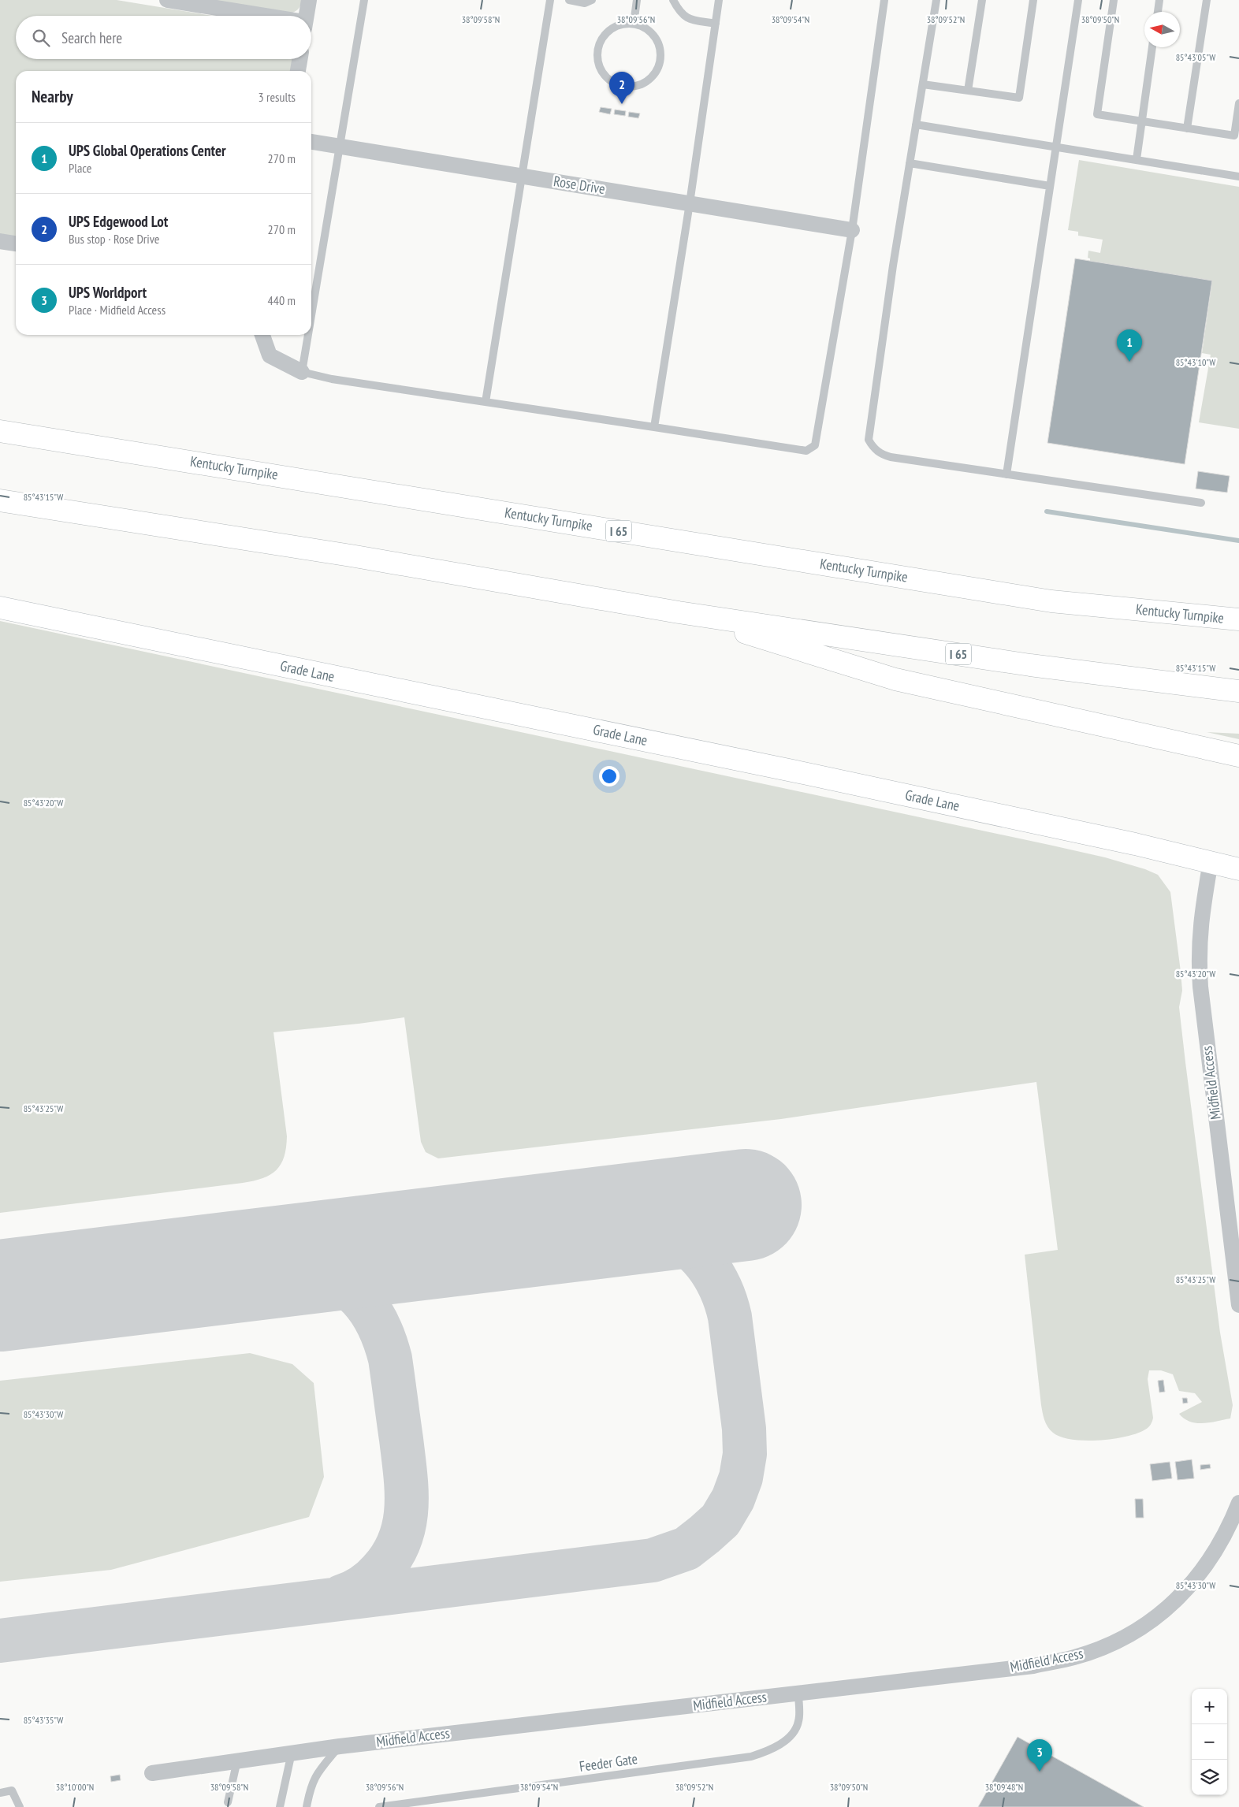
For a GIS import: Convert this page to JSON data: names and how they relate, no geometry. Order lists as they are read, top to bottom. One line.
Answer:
{"streets":{"main road":["Kentucky Turnpike","I 65","Grade Lane"],"street":["Rose Drive","Midfield Access"],"lane":["Feeder Gate"]},"crossings":[["Grade Lane","Midfield Access"],["Midfield Access","Feeder Gate"]],"north":"left","page":{"search":"Search here","heading":["Nearby","3 results"],"pins":["2","1","3"],"list":[{"mark":"1","name":"UPS Global Operations Center","note":"Place","value":"270 m"},{"mark":"2","name":"UPS Edgewood Lot","note":"Bus stop · Rose Drive","value":"270 m"},{"mark":"3","name":"UPS Worldport","note":"Place · Midfield Access","value":"440 m"}],"map_buttons":["+","−"]},"coordinates":["38°09'58\"N","38°09'56\"N","38°09'54\"N","38°09'52\"N","38°09'50\"N","85°43'05\"W","85°43'10\"W","85°43'15\"W","85°43'20\"W","85°43'25\"W","85°43'30\"W","85°43'35\"W","38°10'00\"N","38°09'48\"N"]}
